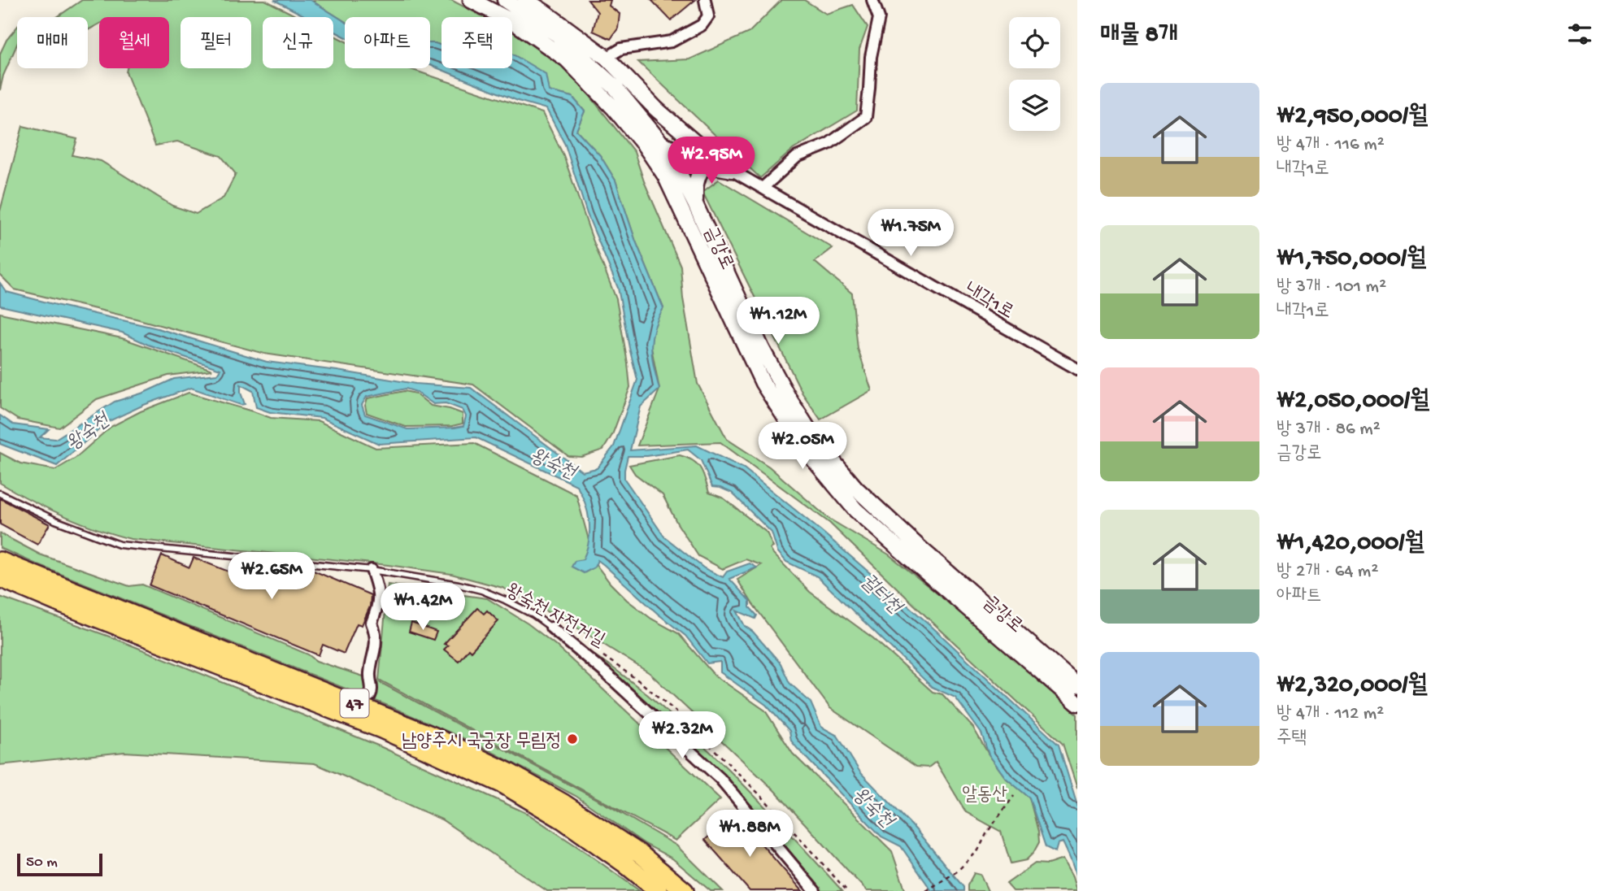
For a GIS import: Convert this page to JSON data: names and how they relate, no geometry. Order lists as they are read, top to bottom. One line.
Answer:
{"streets":{"highway":["47"],"main road":["금강로"],"street":["내각1로"],"lane":["왕숙천 자전거길"]},"crossings":[["금강로","내각1로"]],"water":["왕숙천","궐터천"],"parks":["알동산"],"places":["남양주시 국궁장 무림정"],"scale_bar":"50 m","page":{"heading":"매물 8개","chip":["매매","월세","필터","신규","아파트","주택"],"list":[{"name":"₩2,950,000/월","note":"방 4개 · 116 m² · 내각1로"},{"name":"₩1,750,000/월","note":"방 3개 · 101 m² · 내각1로"},{"name":"₩2,050,000/월","note":"방 3개 · 86 m² · 금강로"},{"name":"₩1,420,000/월","note":"방 2개 · 64 m² · 아파트"},{"name":"₩2,320,000/월","note":"방 4개 · 112 m² · 주택"}],"price":["₩2.95M","₩1.75M","₩1.12M","₩2.05M","₩2.65M","₩1.42M","₩2.32M","₩1.88M"],"scale":"50 m"}}
